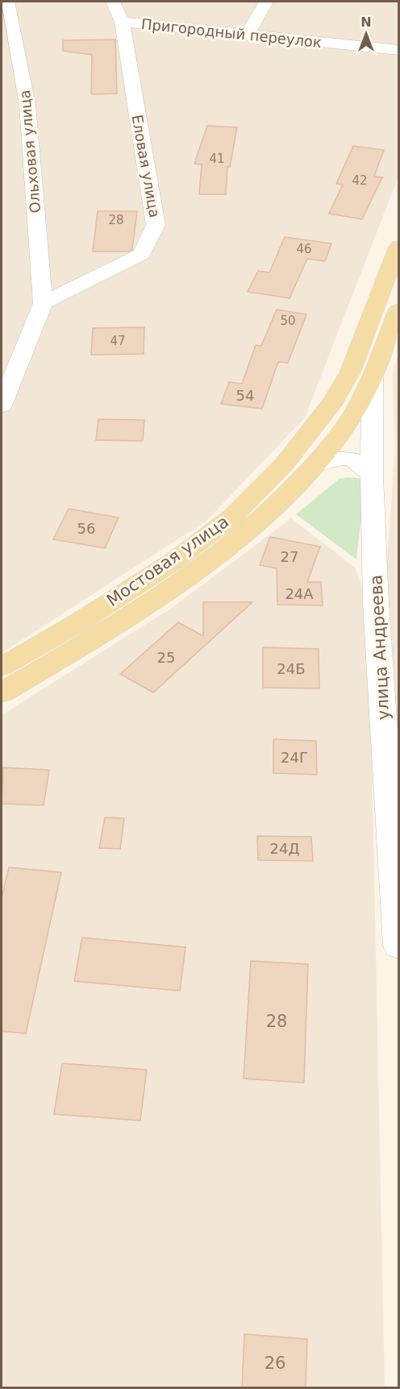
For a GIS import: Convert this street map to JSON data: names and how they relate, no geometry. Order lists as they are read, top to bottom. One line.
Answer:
{"streets":{"main road":["Мостовая улица"],"street":["Пригородный переулок","Ольховая улица","Еловая улица","улица Андреева"]},"crossings":[["Пригородный переулок","Еловая улица"],["Ольховая улица","Еловая улица"],["Мостовая улица","улица Андреева"]],"house_numbers":["41","42","28","46","50","47","54","56","27","24А","25","24Б","24Г","24Д","28","26"],"north":"top"}
